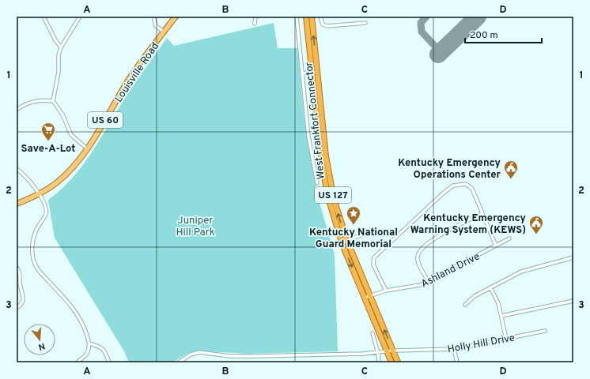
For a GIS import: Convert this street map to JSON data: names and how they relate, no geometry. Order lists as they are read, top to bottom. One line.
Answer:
{"streets":{"highway":["West Frankfort Connector","US 127"],"main road":["Louisville Road","US 60"],"street":["Ashland Drive","Holly Hill Drive"]},"crossings":[["West Frankfort Connector","Ashland Drive"],["West Frankfort Connector","Holly Hill Drive"]],"parks":["Juniper Hill Park"],"places":{"supermarket":["Save-A-Lot"],"public building":["Kentucky Emergency Operations Center","Kentucky Emergency Warning System (KEWS)"],"place":["Kentucky National Guard Memorial"]},"scale_bar":"200 m","north":"bottom","grid":{"columns":["A","B","C","D"],"rows":["1","2","3"]}}
